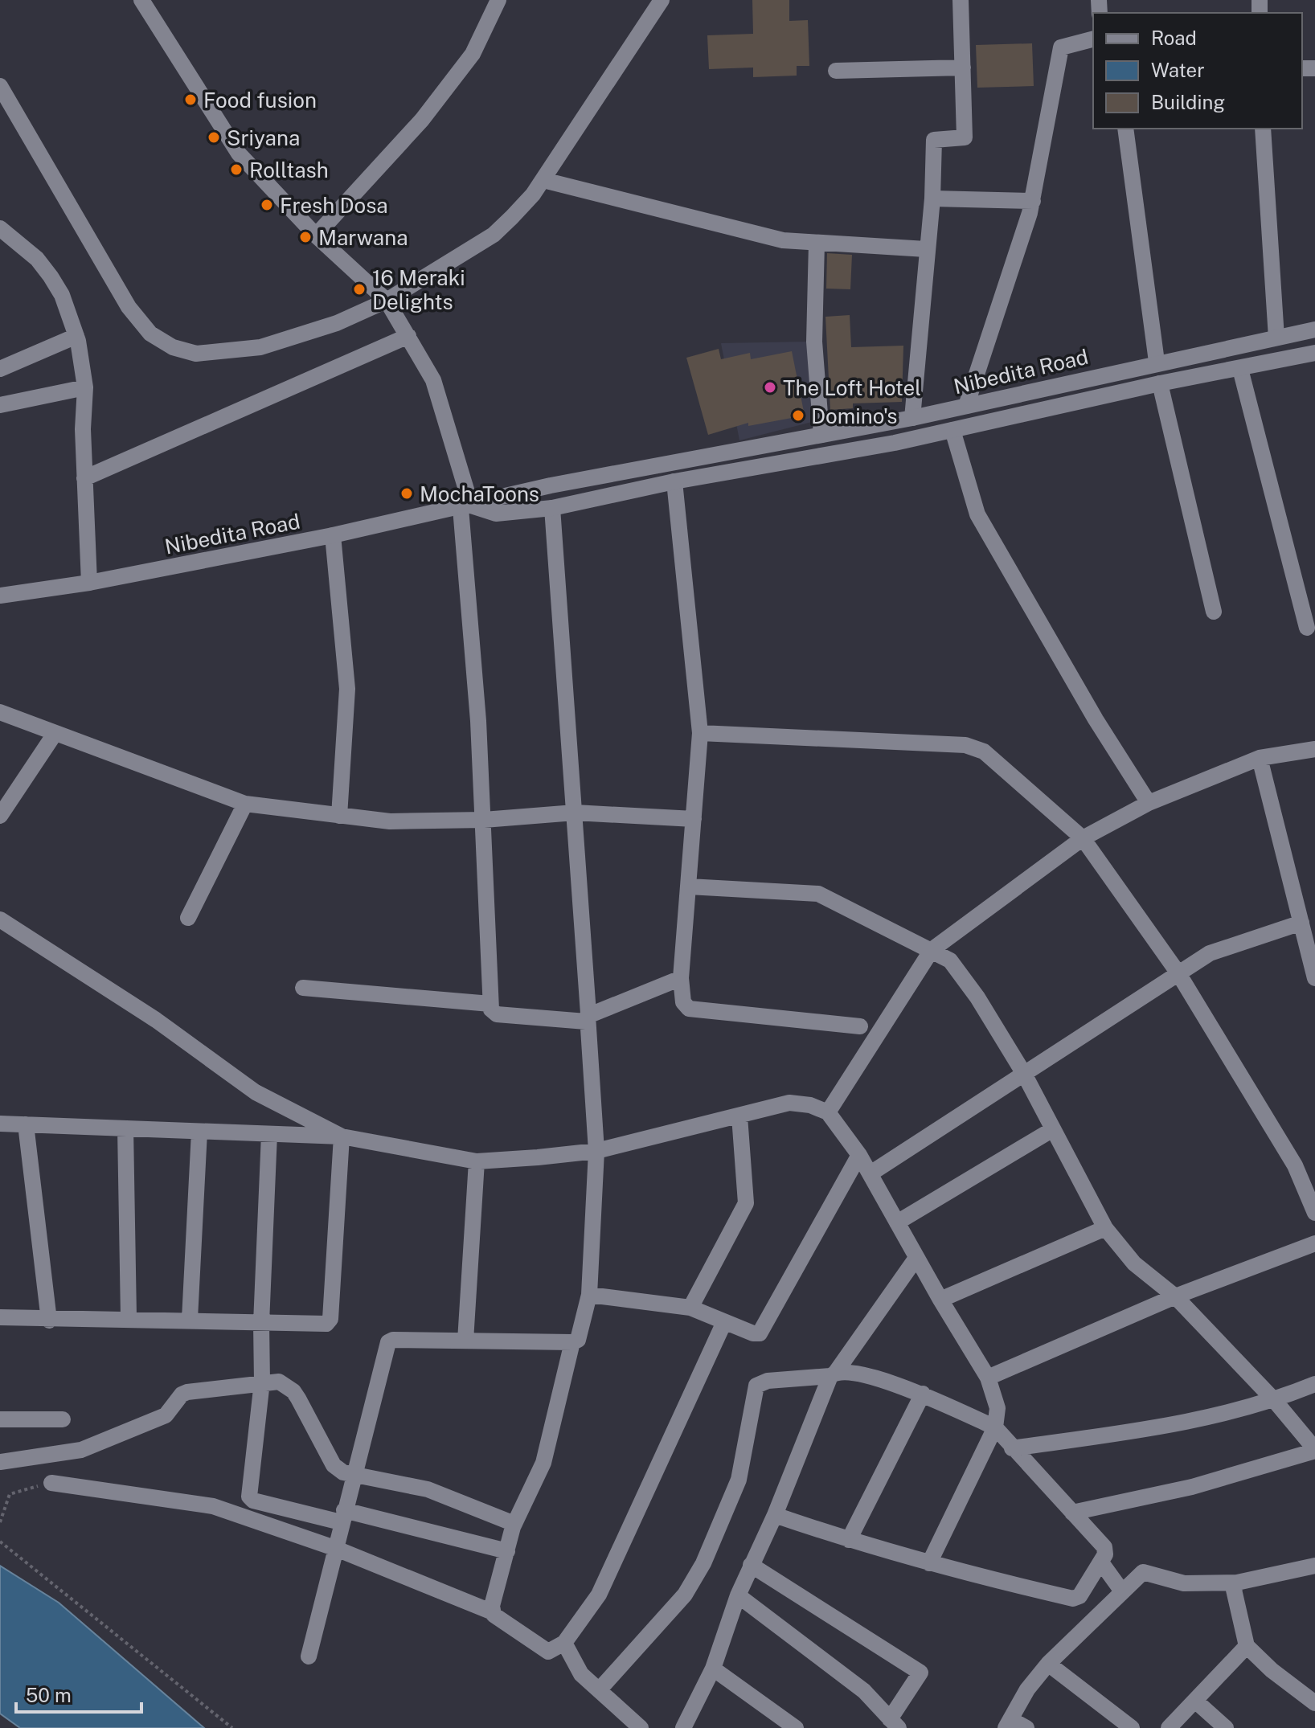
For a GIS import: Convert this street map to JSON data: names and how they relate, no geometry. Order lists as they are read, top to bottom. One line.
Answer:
{"streets":{"street":["Nibedita Road"]},"places":["Food fusion","Sriyana","Rolltash","Fresh Dosa","Marwana","16 Meraki Delights","The Loft Hotel","Domino's","MochaToons"],"legend":["Road","Water","Building"],"scale_bar":"50 m"}
